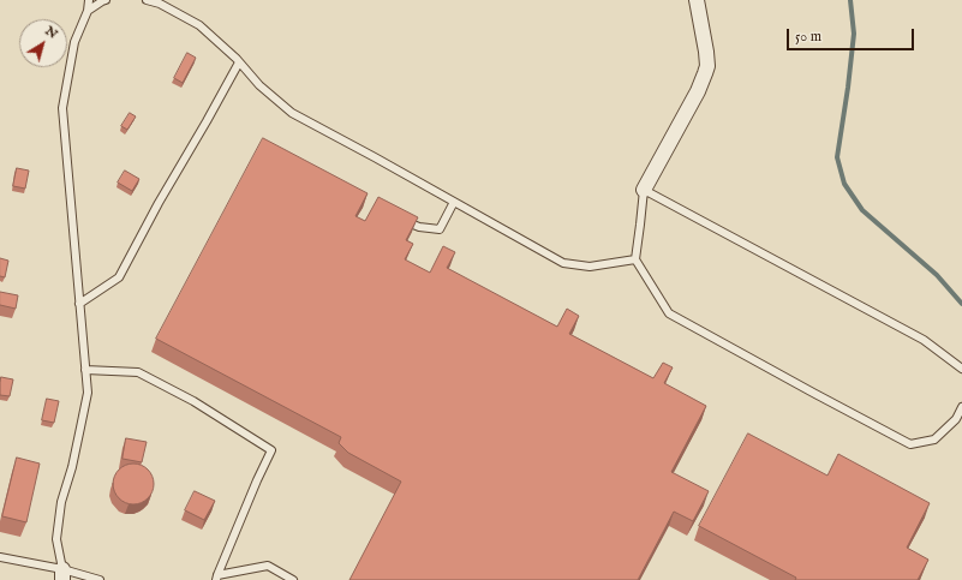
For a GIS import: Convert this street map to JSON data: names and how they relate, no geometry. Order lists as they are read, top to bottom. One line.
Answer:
{"scale_bar":"50 m","north":"top right"}
